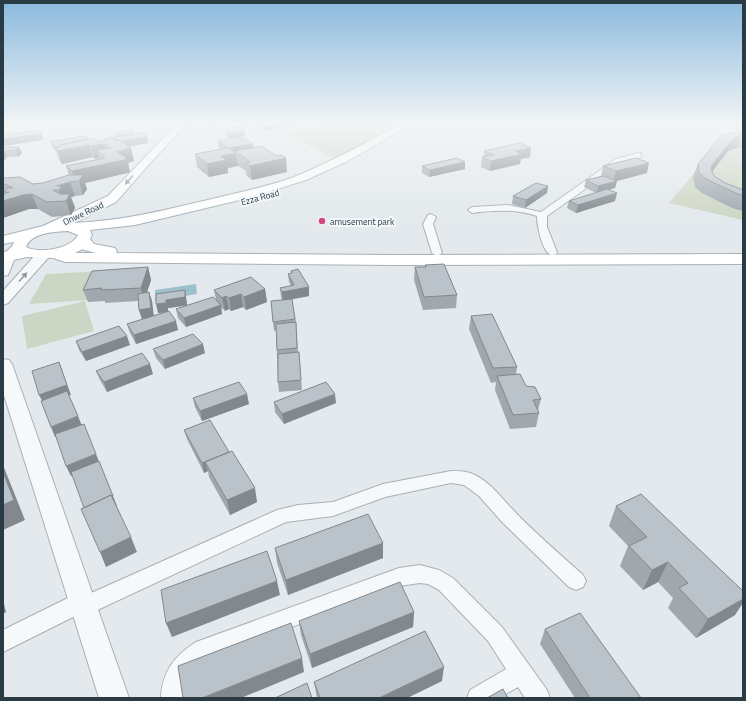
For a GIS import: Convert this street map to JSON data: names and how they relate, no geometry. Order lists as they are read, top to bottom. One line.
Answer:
{"streets":{"main road":["Ezza Road","Onwe Road"]},"crossings":[["Ezza Road","Onwe Road"]],"places":["amusement park"]}
